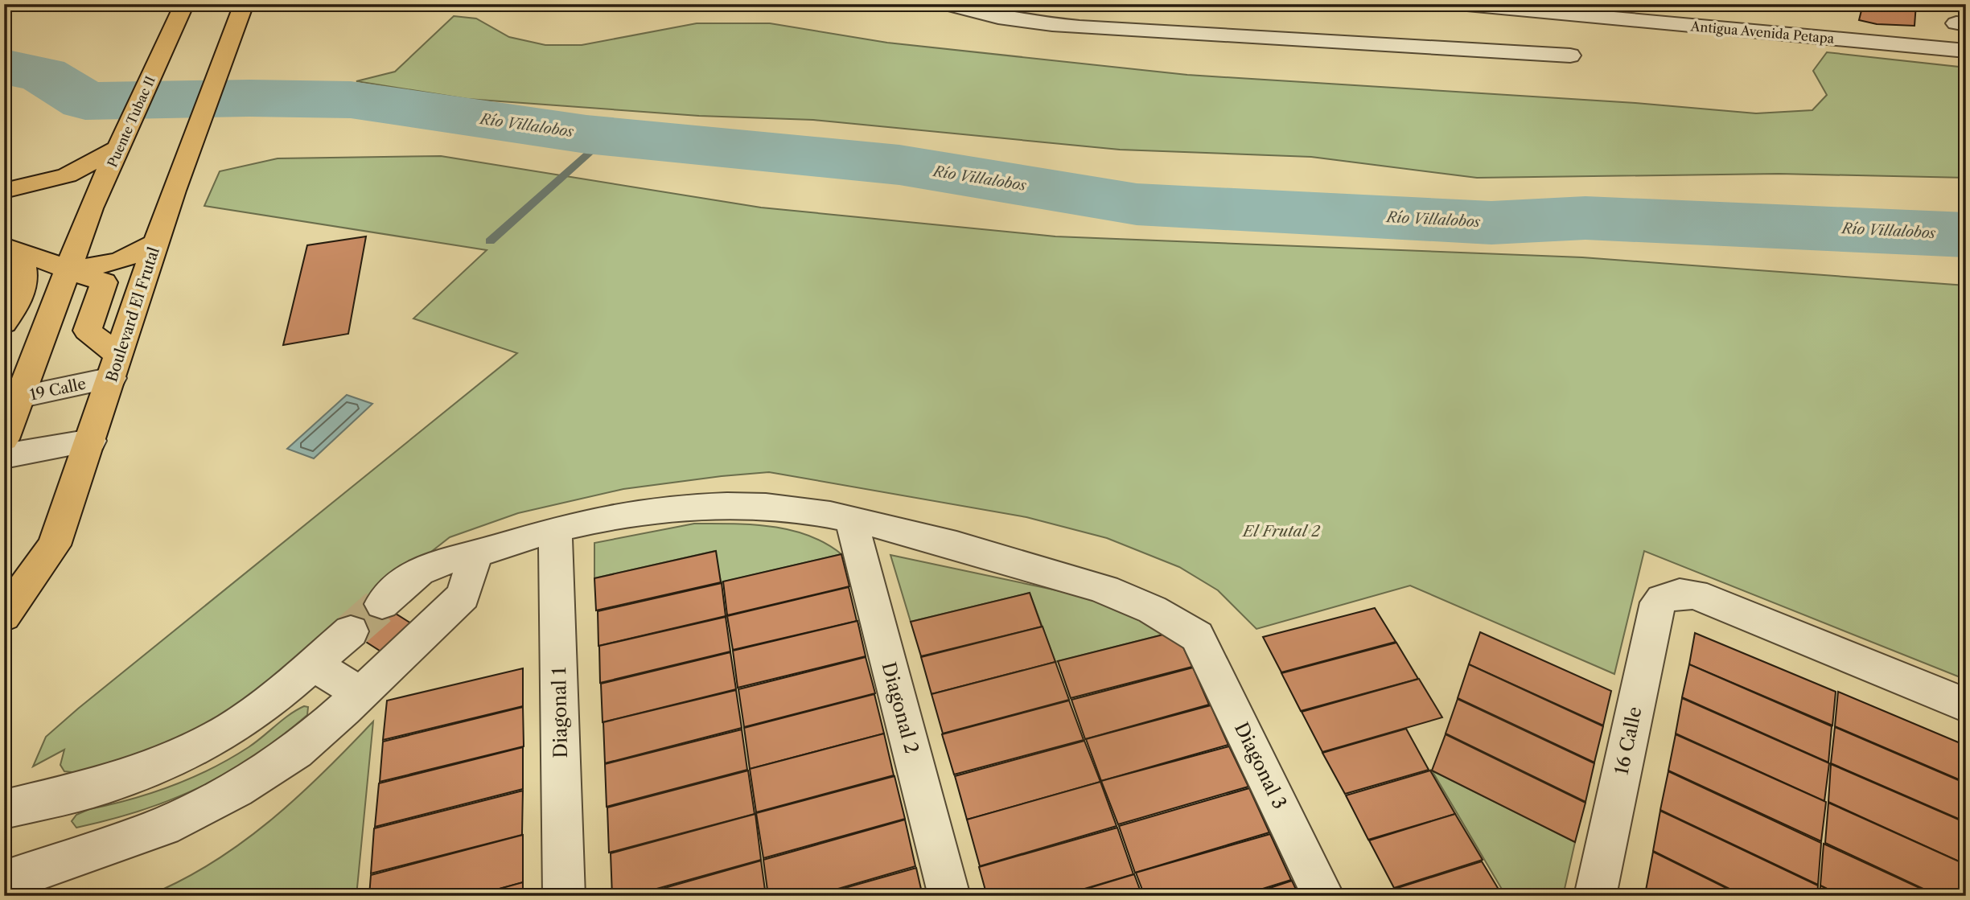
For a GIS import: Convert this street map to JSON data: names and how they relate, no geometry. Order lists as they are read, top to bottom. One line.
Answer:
{"streets":{"main road":["Puente Tubac II","Boulevard El Frutal"],"street":["Antigua Avenida Petapa","19 Calle","Diagonal 2","Diagonal 1","16 Calle","Diagonal 3"]},"crossings":[["Boulevard El Frutal","19 Calle"],["Diagonal 2","Diagonal 3"]],"water":["Río Villalobos"],"parks":["El Frutal 2"]}
